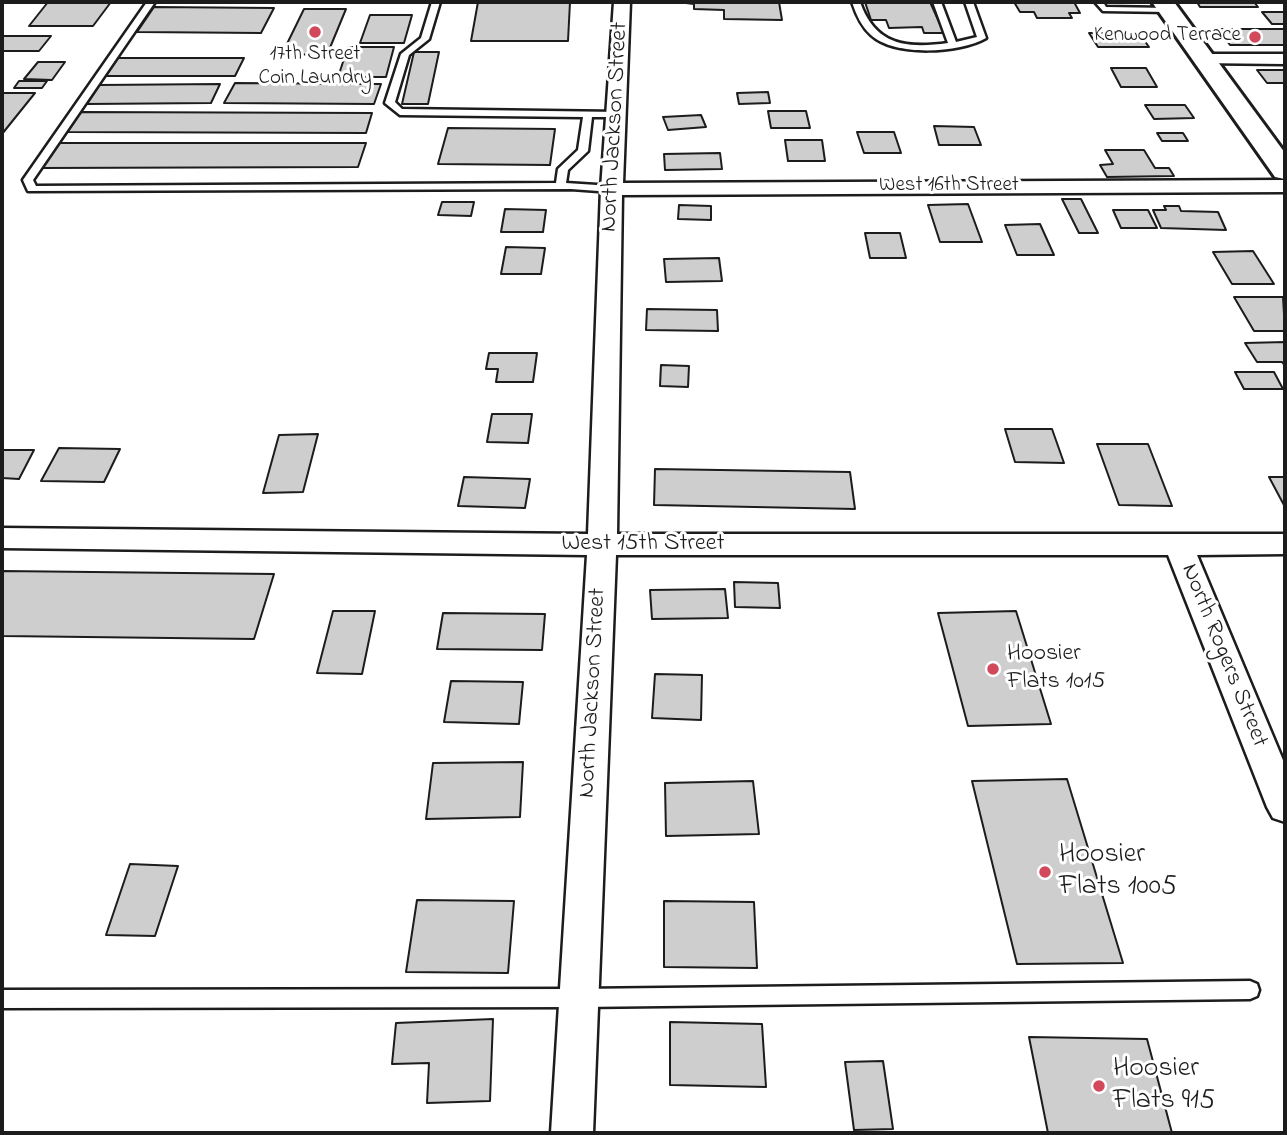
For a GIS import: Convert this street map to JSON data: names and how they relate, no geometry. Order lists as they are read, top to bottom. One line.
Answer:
{"streets":{"street":["North Jackson Street","West 16th Street","West 15th Street","North Rogers Street"]},"crossings":[["North Jackson Street","West 16th Street"],["North Jackson Street","West 15th Street"],["West 15th Street","North Rogers Street"]],"places":["17th Street Coin Laundry","Kenwood Terrace","Hoosier Flats 1015","Hoosier Flats 1005","Hoosier Flats 915"]}
